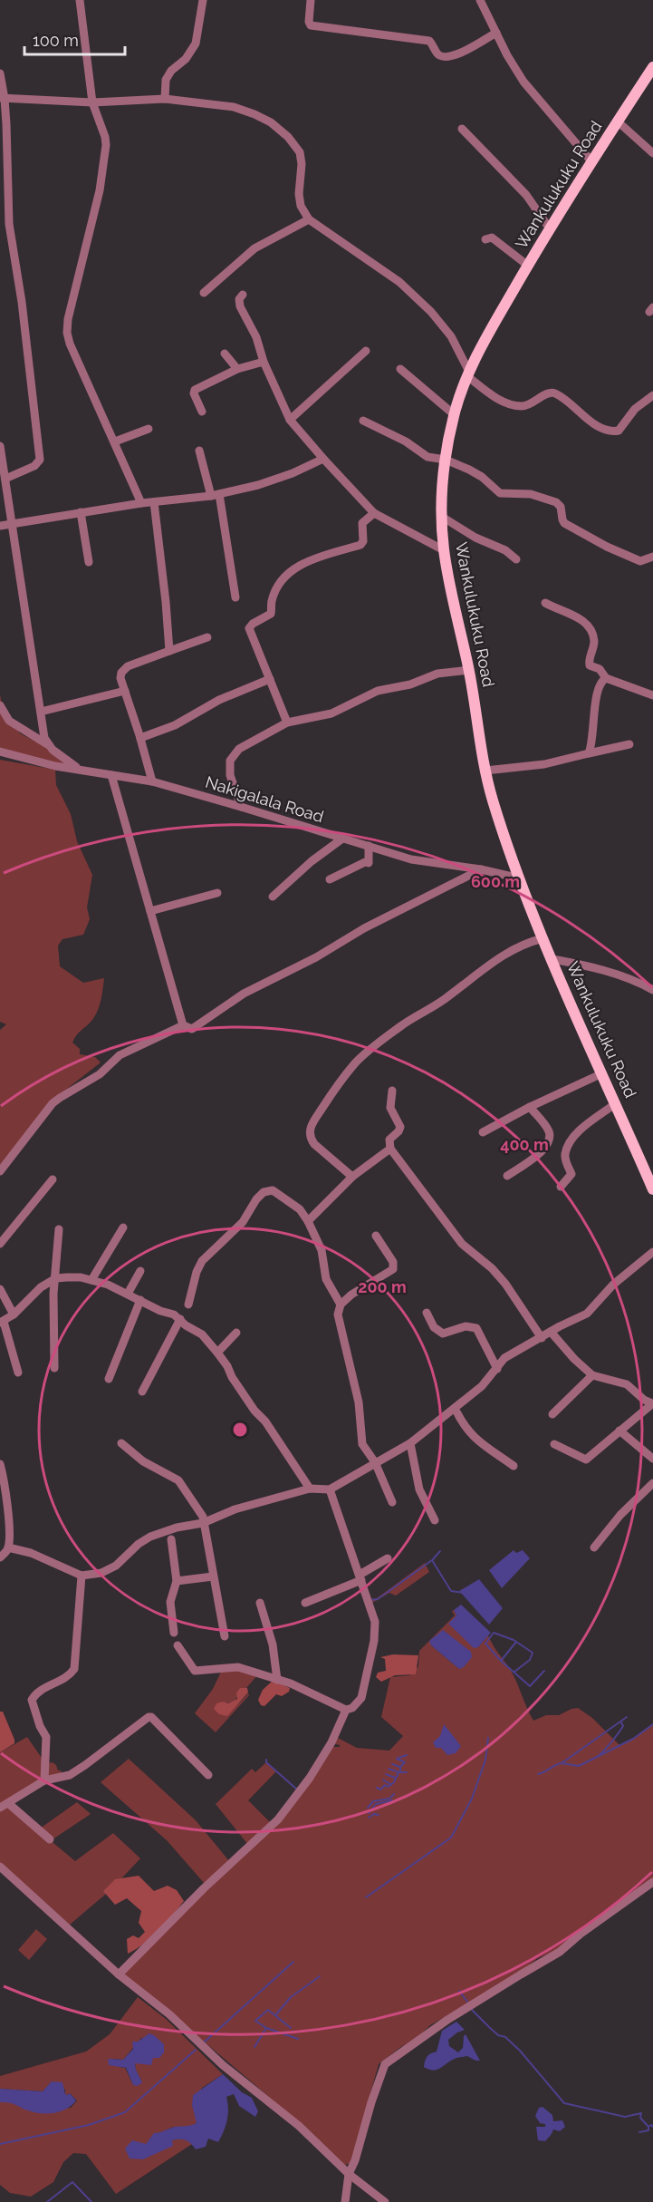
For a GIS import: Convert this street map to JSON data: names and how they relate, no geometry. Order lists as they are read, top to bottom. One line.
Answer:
{"streets":{"main road":["Wankulukuku Road"],"street":["Nakigalala Road"]},"crossings":[["Wankulukuku Road","Nakigalala Road"]],"scale_bar":"100 m","rings":["600 m","400 m","200 m"]}
